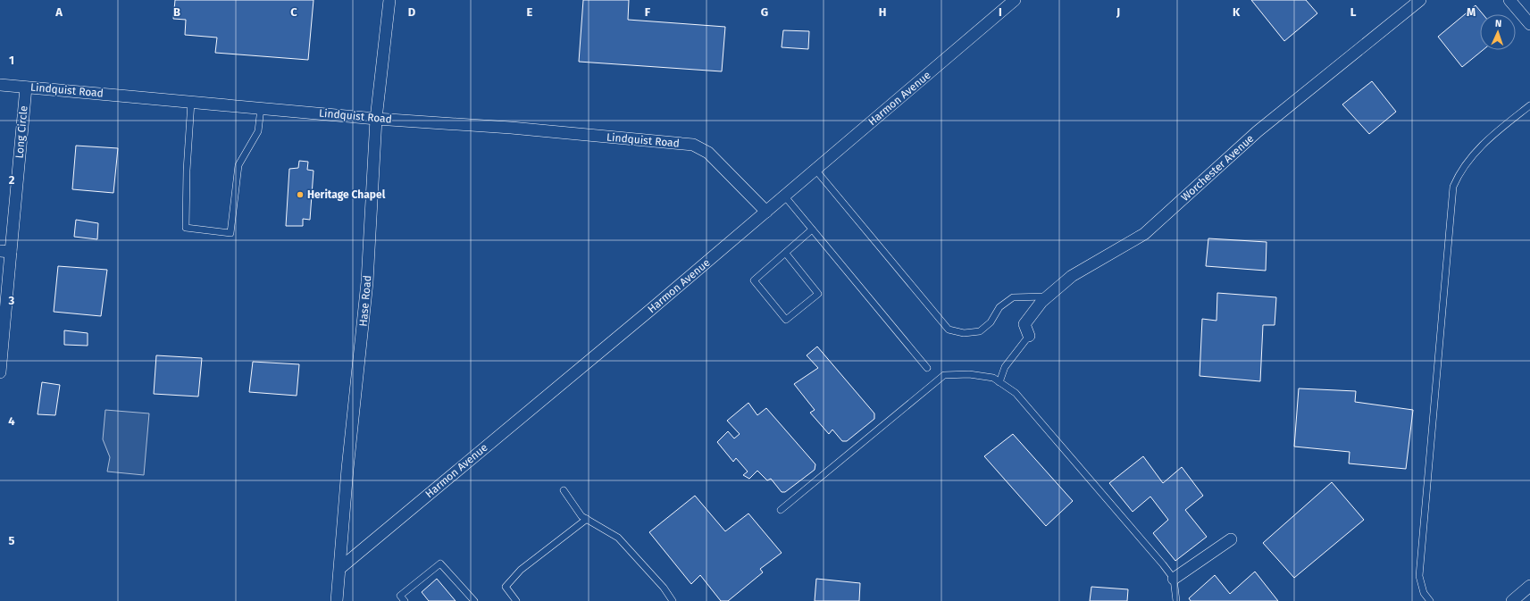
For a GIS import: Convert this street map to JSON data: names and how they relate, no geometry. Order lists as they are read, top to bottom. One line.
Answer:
{"streets":{"street":["Lindquist Road","Harmon Avenue","Long Circle","Worchester Avenue","Hase Road"]},"crossings":[["Lindquist Road","Harmon Avenue"],["Lindquist Road","Long Circle"],["Lindquist Road","Hase Road"],["Harmon Avenue","Hase Road"]],"places":["Heritage Chapel"],"north":"top","grid":{"columns":["A","B","C","D","E","F","G","H","I","J","K","L","M"],"rows":["1","2","3","4","5"]}}
